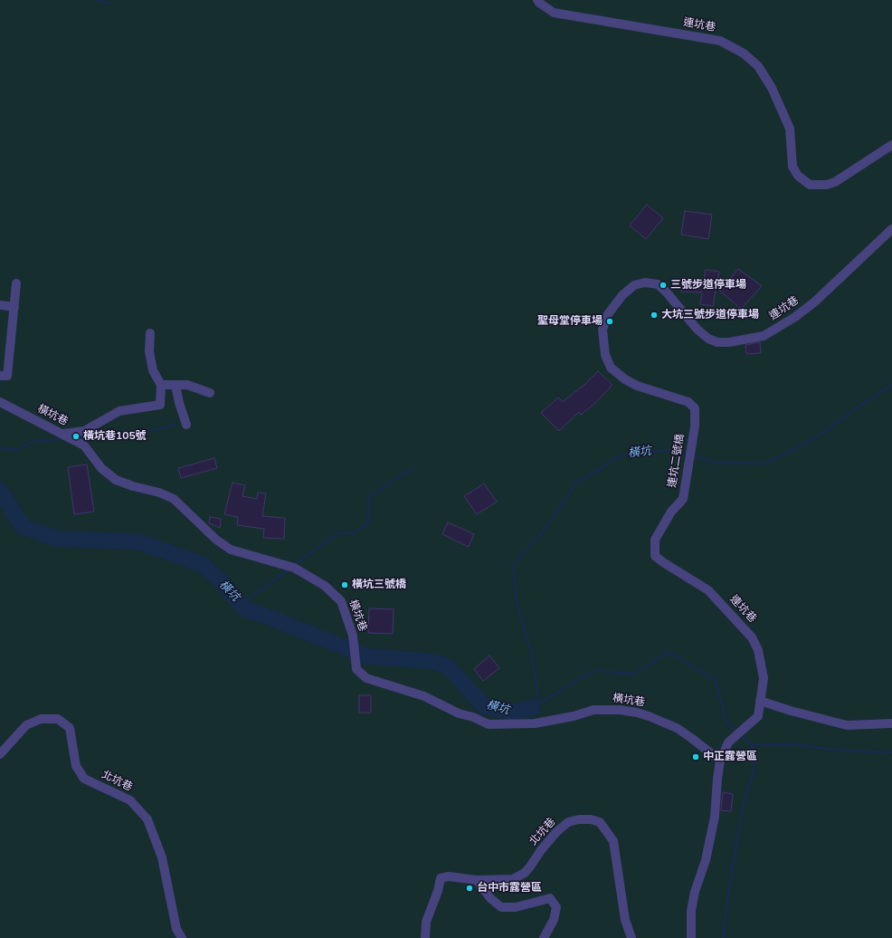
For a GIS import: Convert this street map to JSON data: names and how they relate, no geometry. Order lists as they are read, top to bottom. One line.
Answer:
{"streets":{"street":["連坑巷","橫坑巷","連坑二號橋","北坑巷"]},"crossings":[["連坑巷","橫坑巷"],["連坑巷","連坑二號橋"]],"water":["橫坑"],"places":["三號步道停車場","大坑三號步道停車場","聖母堂停車場","橫坑巷105號","橫坑三號橋","中正露營區","台中市露營區"]}
